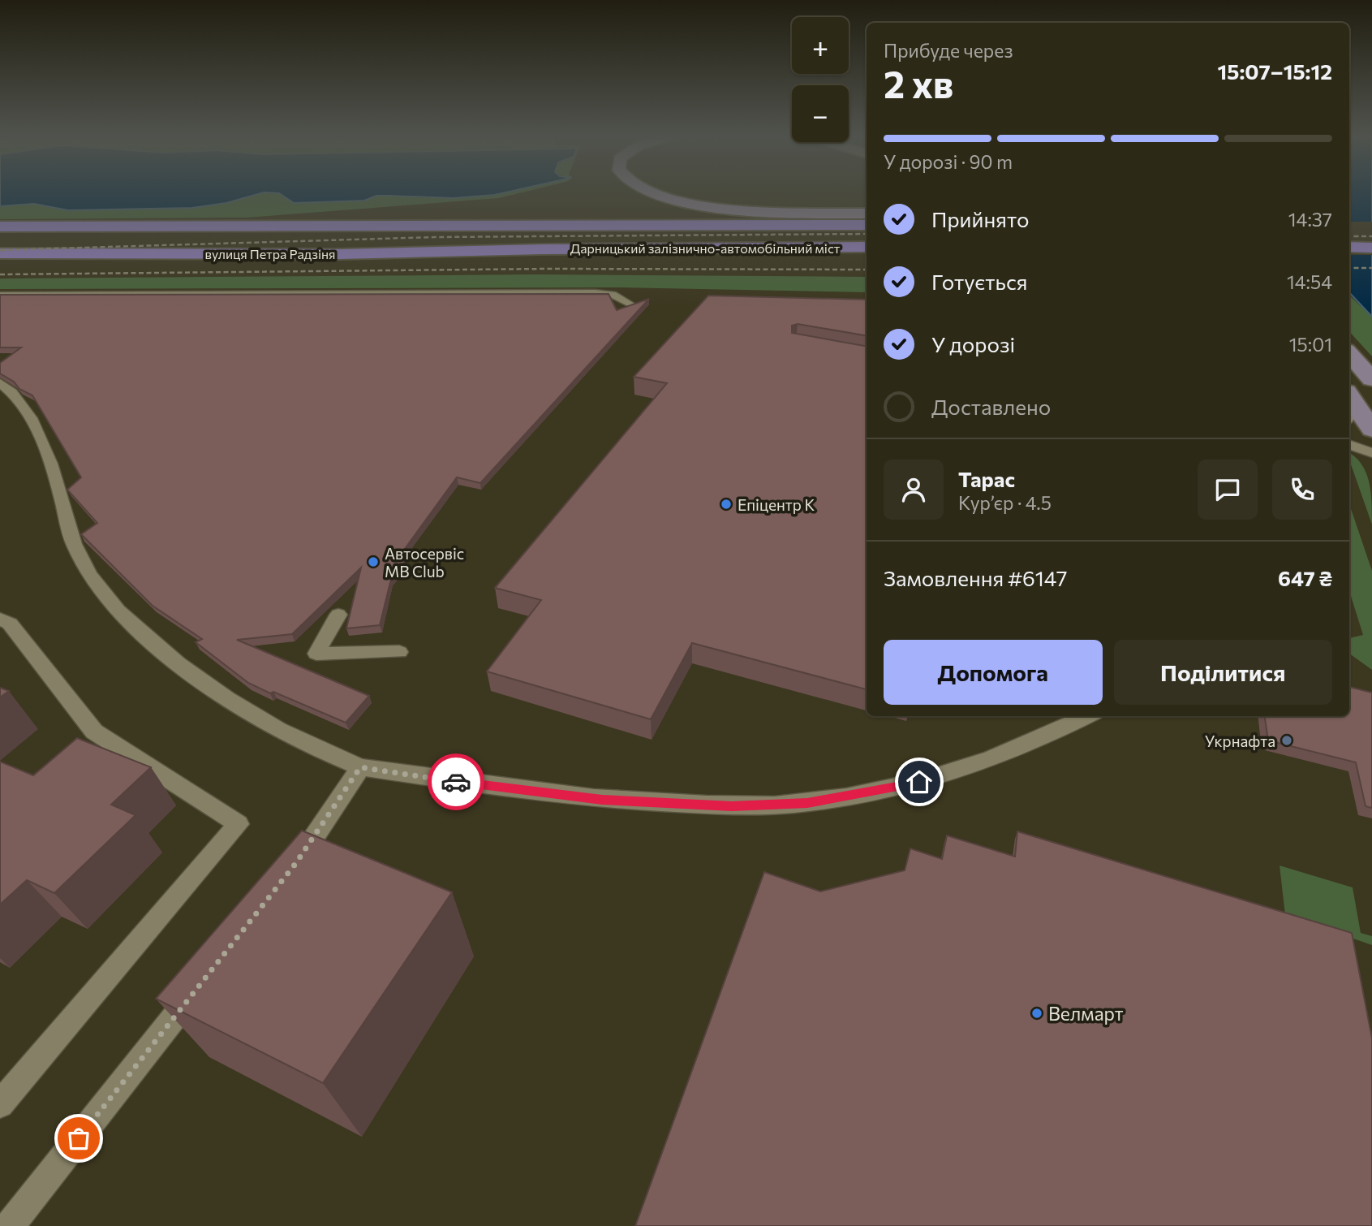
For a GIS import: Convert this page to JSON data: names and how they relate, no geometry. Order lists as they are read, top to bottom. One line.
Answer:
{"streets":{"main road":["Дарницький залізнично-автомобільний міст","вулиця Петра Радзіня"]},"crossings":[["Дарницький залізнично-автомобільний міст","вулиця Петра Радзіня"]],"places":["Епіцентр К","Автосервіс MB Club","Укрнафта","Велмарт"],"page":{"map_buttons":["+","−"],"heading":["2 хв","Прибуде через","15:07–15:12"],"panel":["Тарас","Кур’єр · 4.5","Замовлення #6147","647 ₴"],"bar":"У дорозі · 90 m","list":[["Прийнято","14:37"],["Готується","14:54"],["У дорозі","15:01"],"Доставлено"],"buttons":["Допомога","Поділитися"]}}
